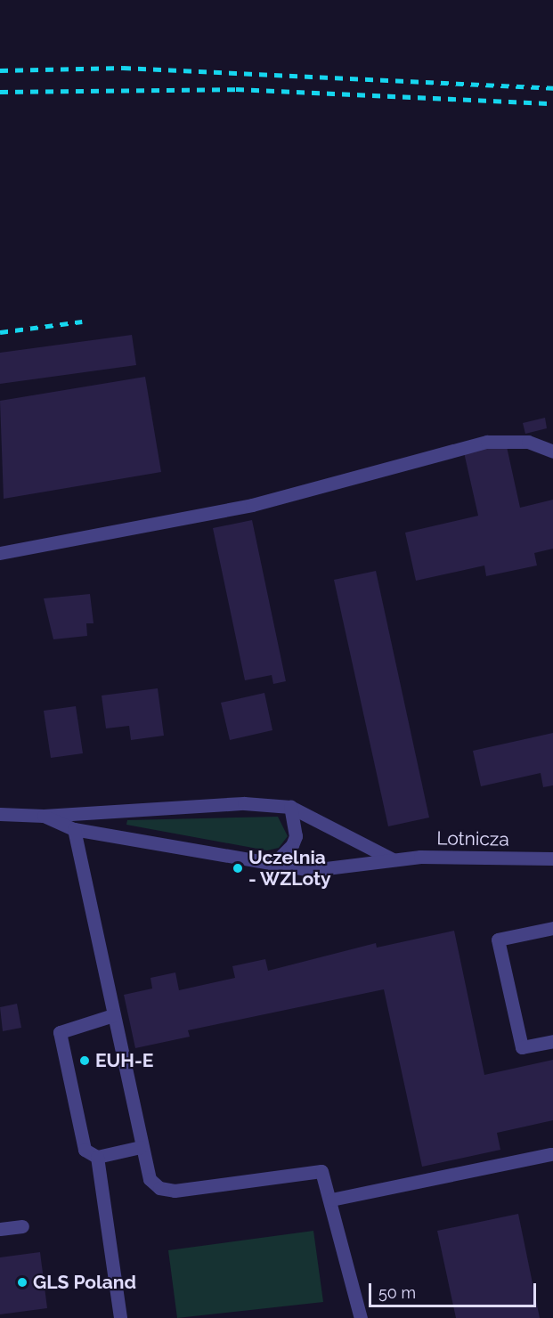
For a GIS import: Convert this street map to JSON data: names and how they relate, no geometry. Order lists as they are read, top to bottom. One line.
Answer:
{"streets":{"street":["Lotnicza"]},"places":["Uczelnia - WZLoty","EUH-E","GLS Poland"],"scale_bar":"50 m"}
